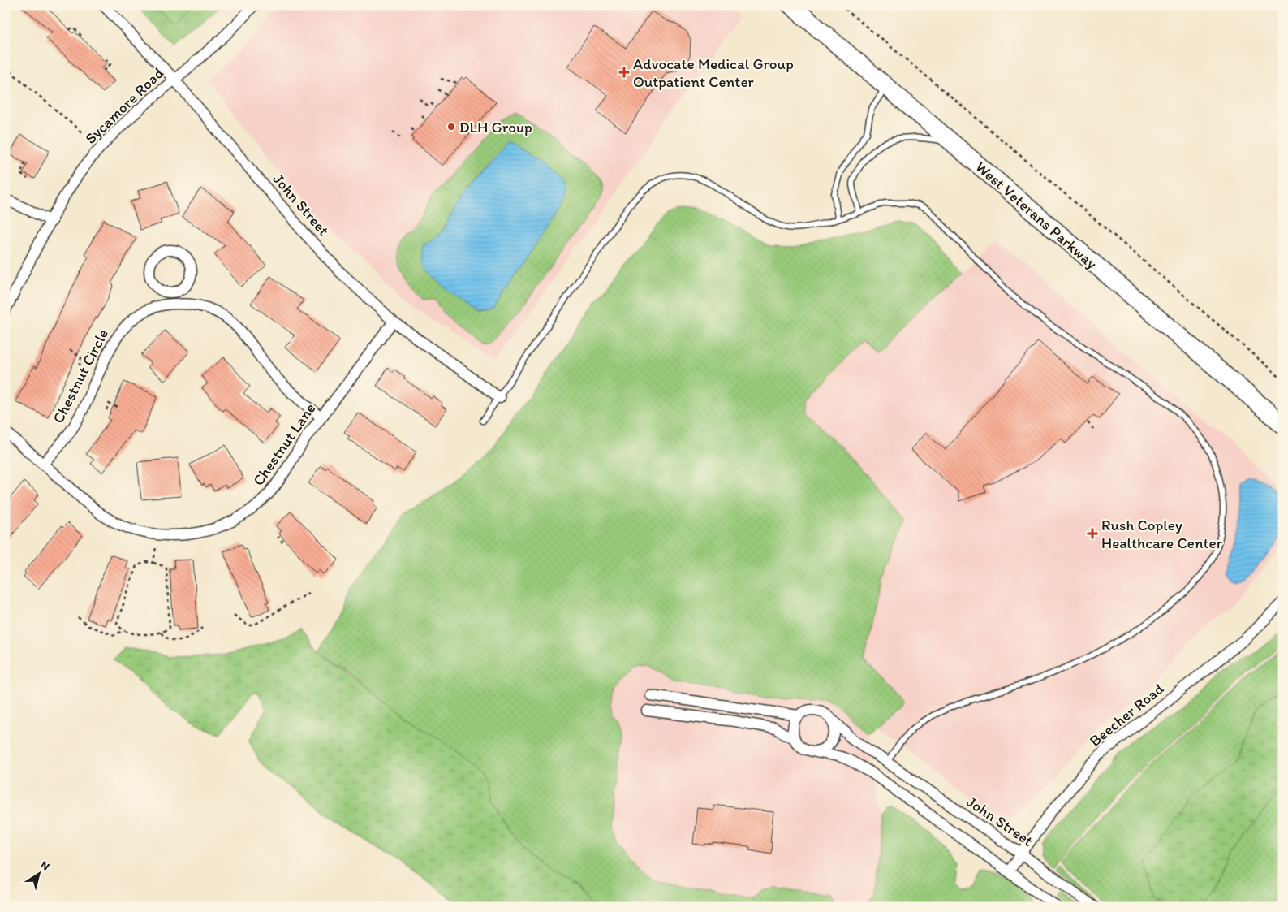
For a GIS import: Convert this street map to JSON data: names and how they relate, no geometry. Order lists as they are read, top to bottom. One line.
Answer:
{"streets":{"main road":["West Veterans Parkway"],"street":["Sycamore Road","John Street","Chestnut Circle","Chestnut Lane","Beecher Road"]},"crossings":[["Sycamore Road","John Street"],["John Street","Chestnut Lane"],["John Street","Beecher Road"],["Chestnut Circle","Chestnut Lane"]],"places":{"health":["Advocate Medical Group Outpatient Center","Rush Copley Healthcare Center"],"other":["DLH Group"]},"north":"top right"}
